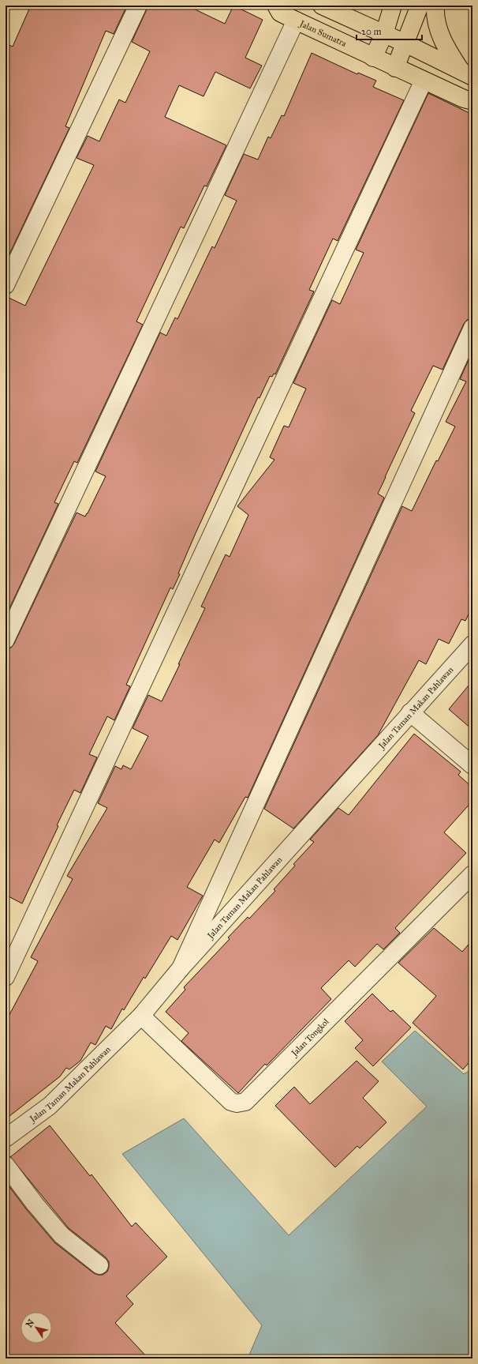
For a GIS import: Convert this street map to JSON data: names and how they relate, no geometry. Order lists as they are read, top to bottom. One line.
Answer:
{"streets":{"highway":["Jalan Sumatra"],"street":["Jalan Taman Makan Pahlawan","Jalan Tongkol"]},"crossings":[["Jalan Taman Makan Pahlawan","Jalan Tongkol"]],"scale_bar":"20 m","north":"top left"}
